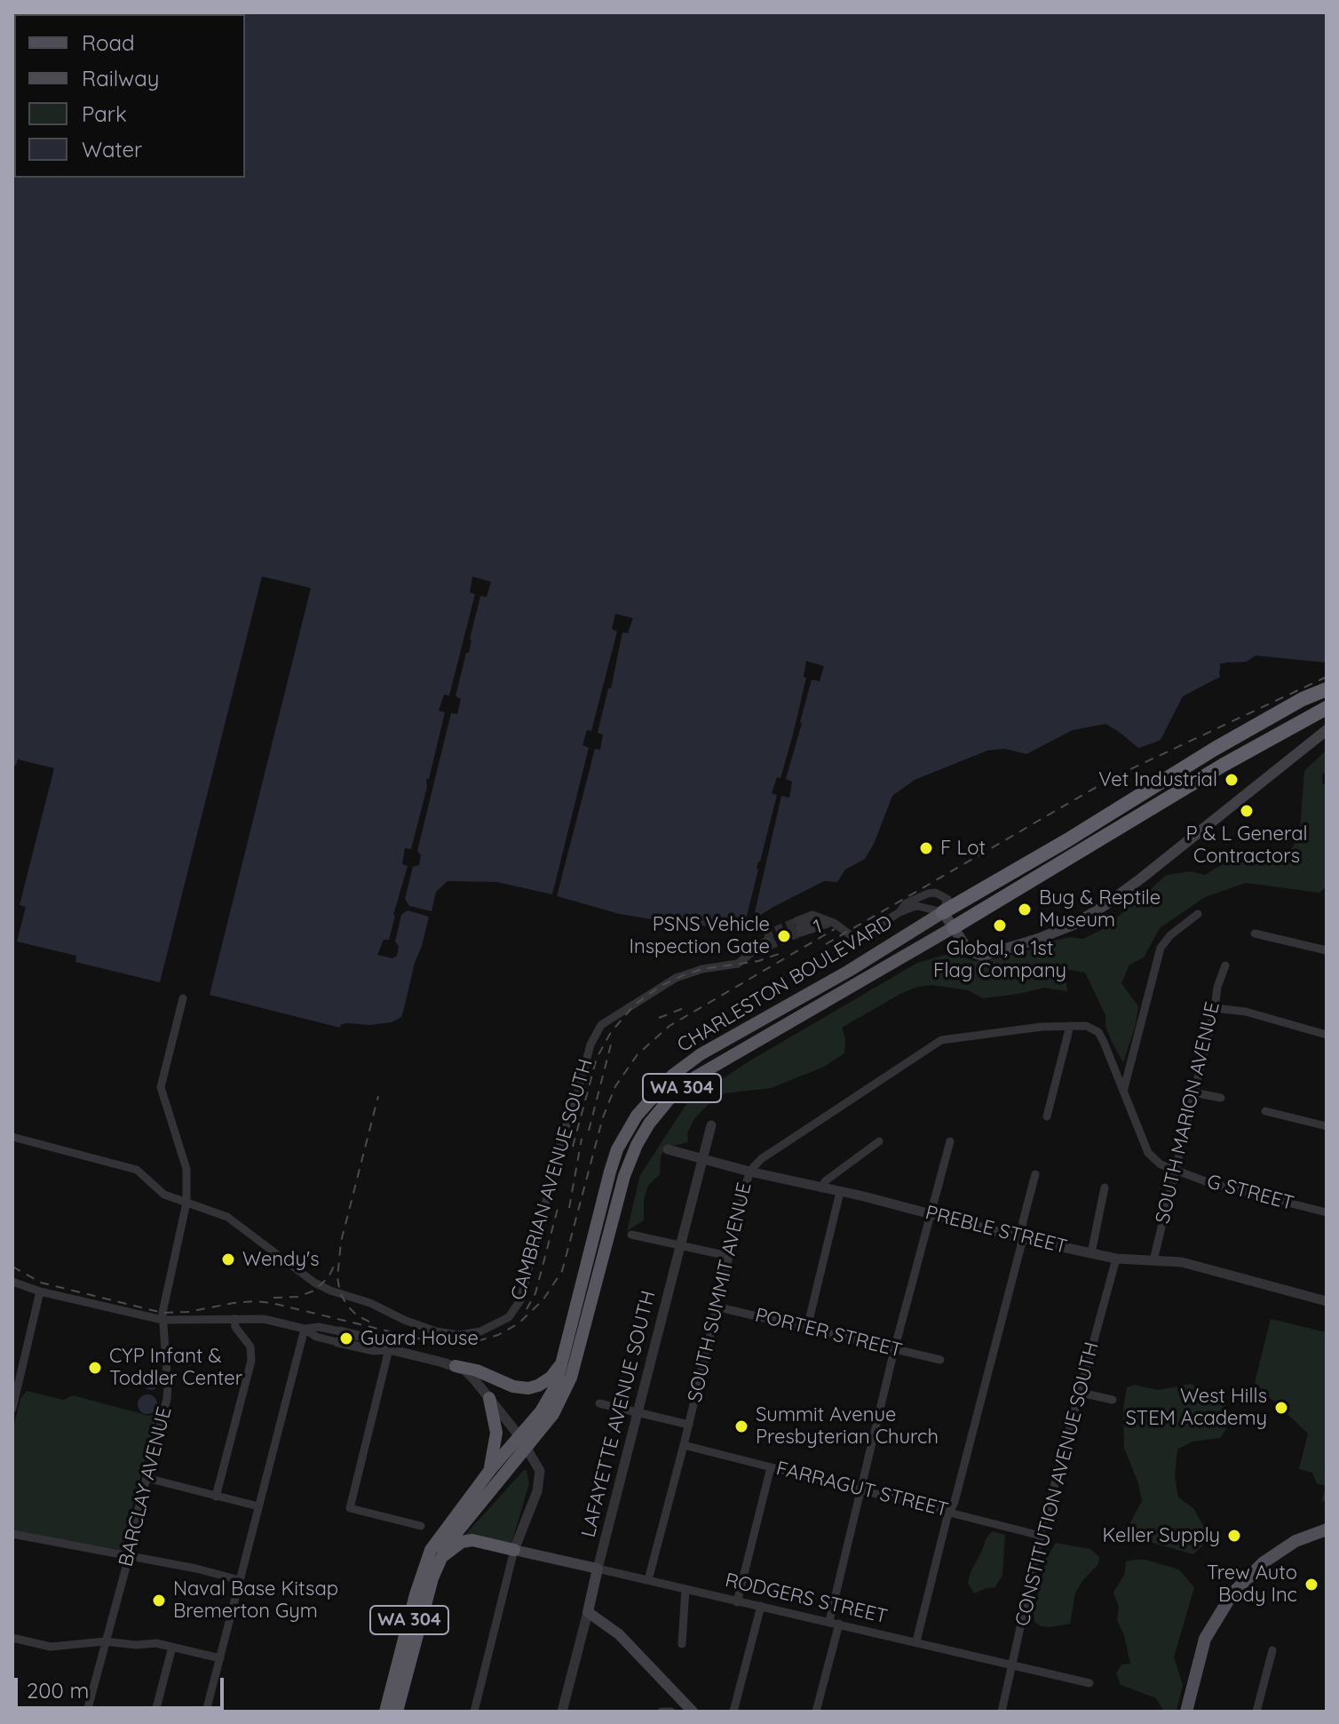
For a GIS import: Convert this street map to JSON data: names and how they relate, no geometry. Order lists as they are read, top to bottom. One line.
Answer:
{"streets":{"highway":["CHARLESTON BOULEVARD","WA 304"],"main road":["LAFAYETTE AVENUE SOUTH","RODGERS STREET"],"street":["1","SOUTH MARION AVENUE","CAMBRIAN AVENUE SOUTH","G STREET","PREBLE STREET","SOUTH SUMMIT AVENUE","PORTER STREET","CONSTITUTION AVENUE SOUTH","BARCLAY AVENUE","FARRAGUT STREET"]},"crossings":[["CHARLESTON BOULEVARD","WA 304"],["SOUTH MARION AVENUE","G STREET"],["SOUTH MARION AVENUE","PREBLE STREET"],["SOUTH MARION AVENUE","SOUTH SUMMIT AVENUE"],["CAMBRIAN AVENUE SOUTH","BARCLAY AVENUE"],["G STREET","SOUTH SUMMIT AVENUE"],["PREBLE STREET","SOUTH SUMMIT AVENUE"],["PREBLE STREET","LAFAYETTE AVENUE SOUTH"],["PREBLE STREET","CONSTITUTION AVENUE SOUTH"],["SOUTH SUMMIT AVENUE","PORTER STREET"],["SOUTH SUMMIT AVENUE","FARRAGUT STREET"],["SOUTH SUMMIT AVENUE","RODGERS STREET"],["LAFAYETTE AVENUE SOUTH","RODGERS STREET"],["CONSTITUTION AVENUE SOUTH","FARRAGUT STREET"],["CONSTITUTION AVENUE SOUTH","RODGERS STREET"]],"places":["Vet Industrial","P & L General Contractors","F Lot","Bug & Reptile Museum","Global, a 1st Flag Company","PSNS Vehicle Inspection Gate","Wendy's","Guard House","CYP Infant & Toddler Center","West Hills STEM Academy","Summit Avenue Presbyterian Church","Keller Supply","Trew Auto Body Inc","Naval Base Kitsap Bremerton Gym"],"legend":["Road","Railway","Park","Water"],"scale_bar":"200 m"}
